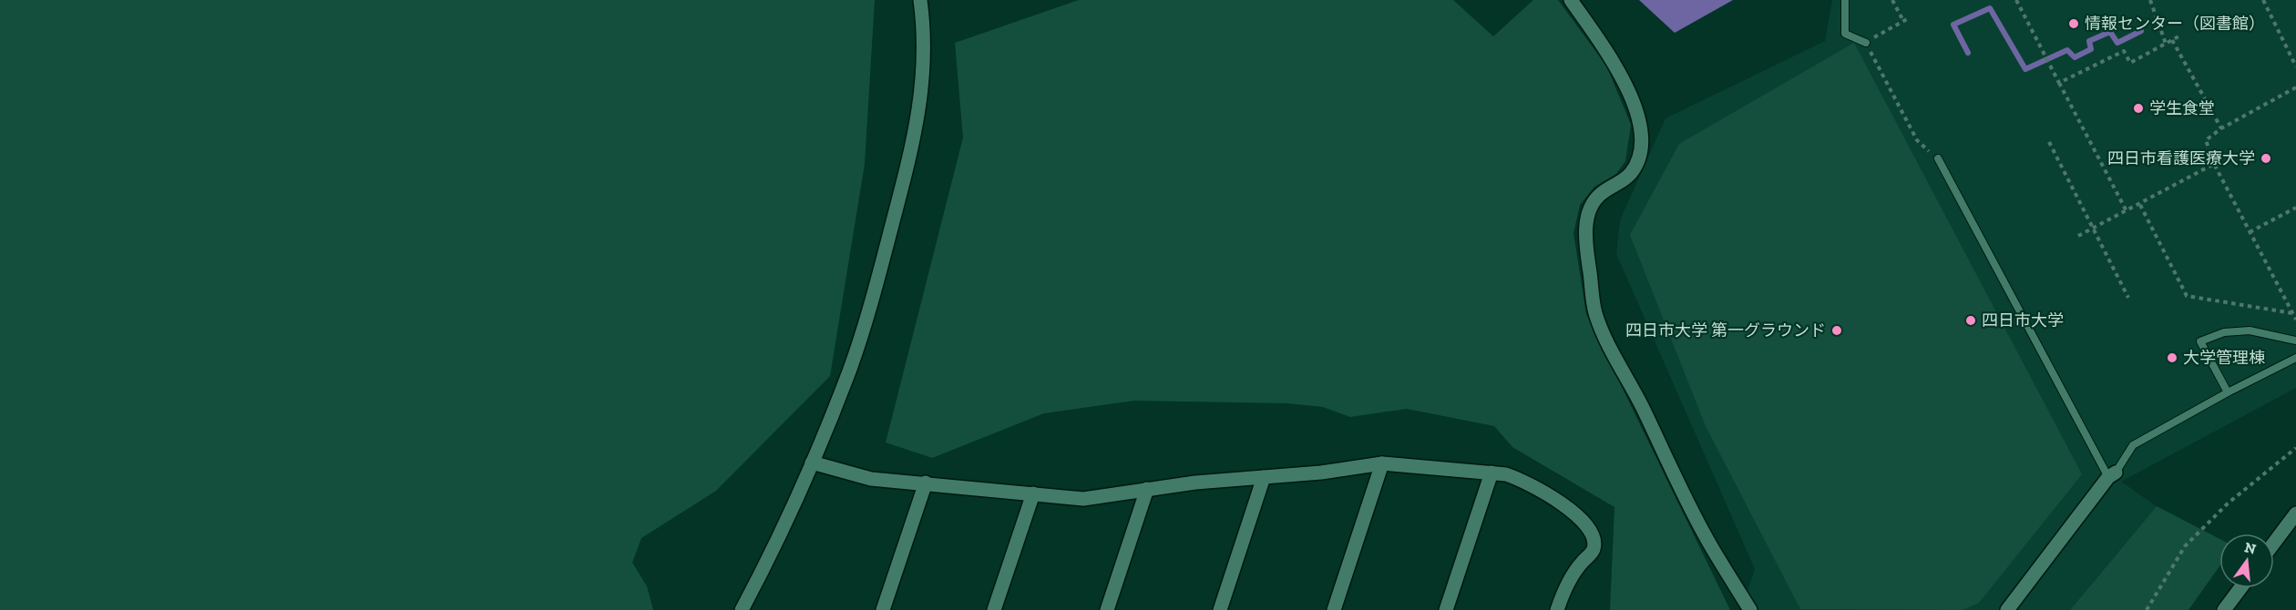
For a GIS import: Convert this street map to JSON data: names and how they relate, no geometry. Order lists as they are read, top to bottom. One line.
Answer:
{"places":["情報センター（図書館）","学生食堂","四日市看護医療大学","四日市大学","四日市大学 第一グラウンド","大学管理棟"],"north":"top"}
